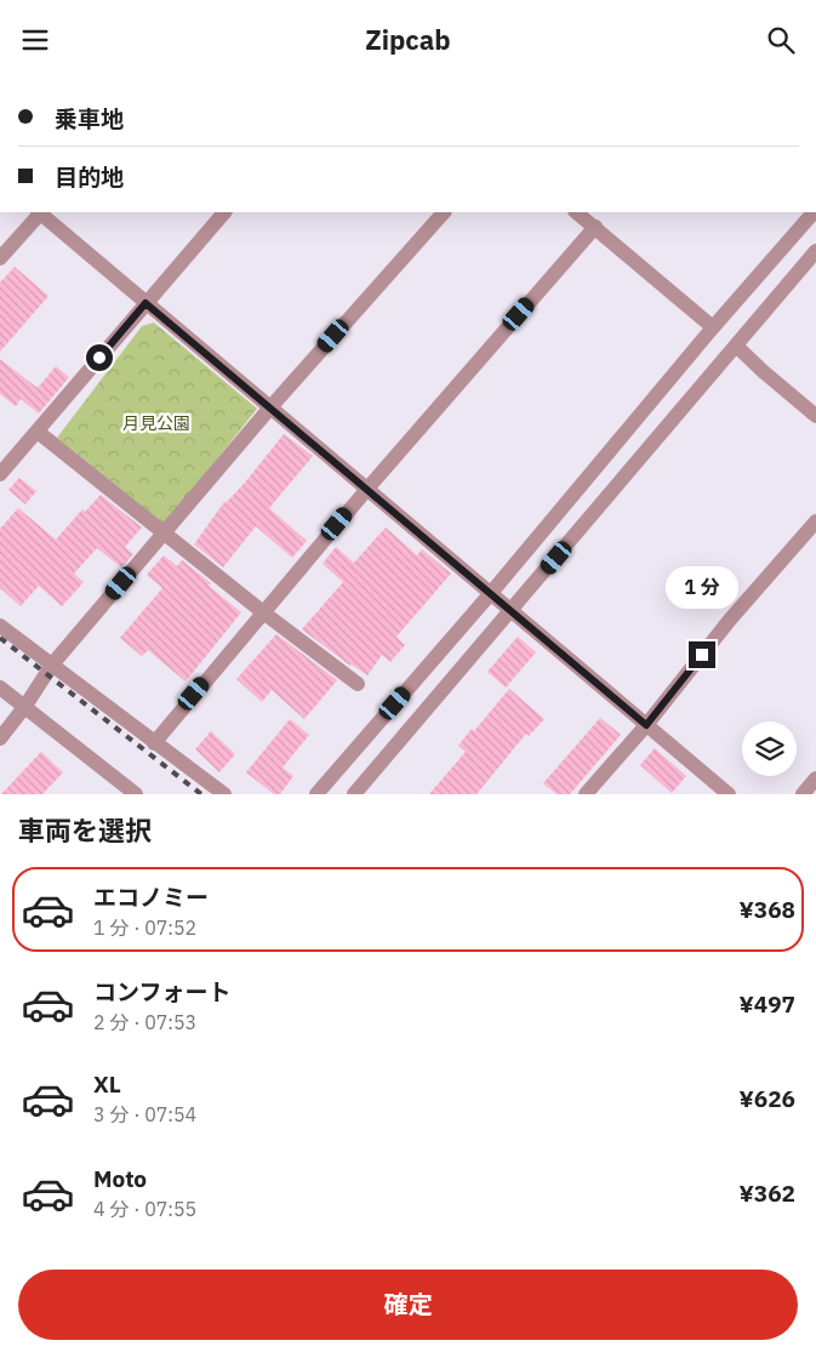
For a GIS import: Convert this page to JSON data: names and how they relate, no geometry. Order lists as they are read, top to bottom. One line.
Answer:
{"parks":["月見公園"],"page":{"header":"Zipcab","banner":["乗車地","目的地"],"bubble":"1 分","heading":"車両を選択","list":[{"name":"エコノミー","note":"1 分 · 07:52","value":"¥368"},{"name":"コンフォート","note":"2 分 · 07:53","value":"¥497"},{"name":"XL","note":"3 分 · 07:54","value":"¥626"},{"name":"Moto","note":"4 分 · 07:55","value":"¥362"}],"buttons":"確定"}}
